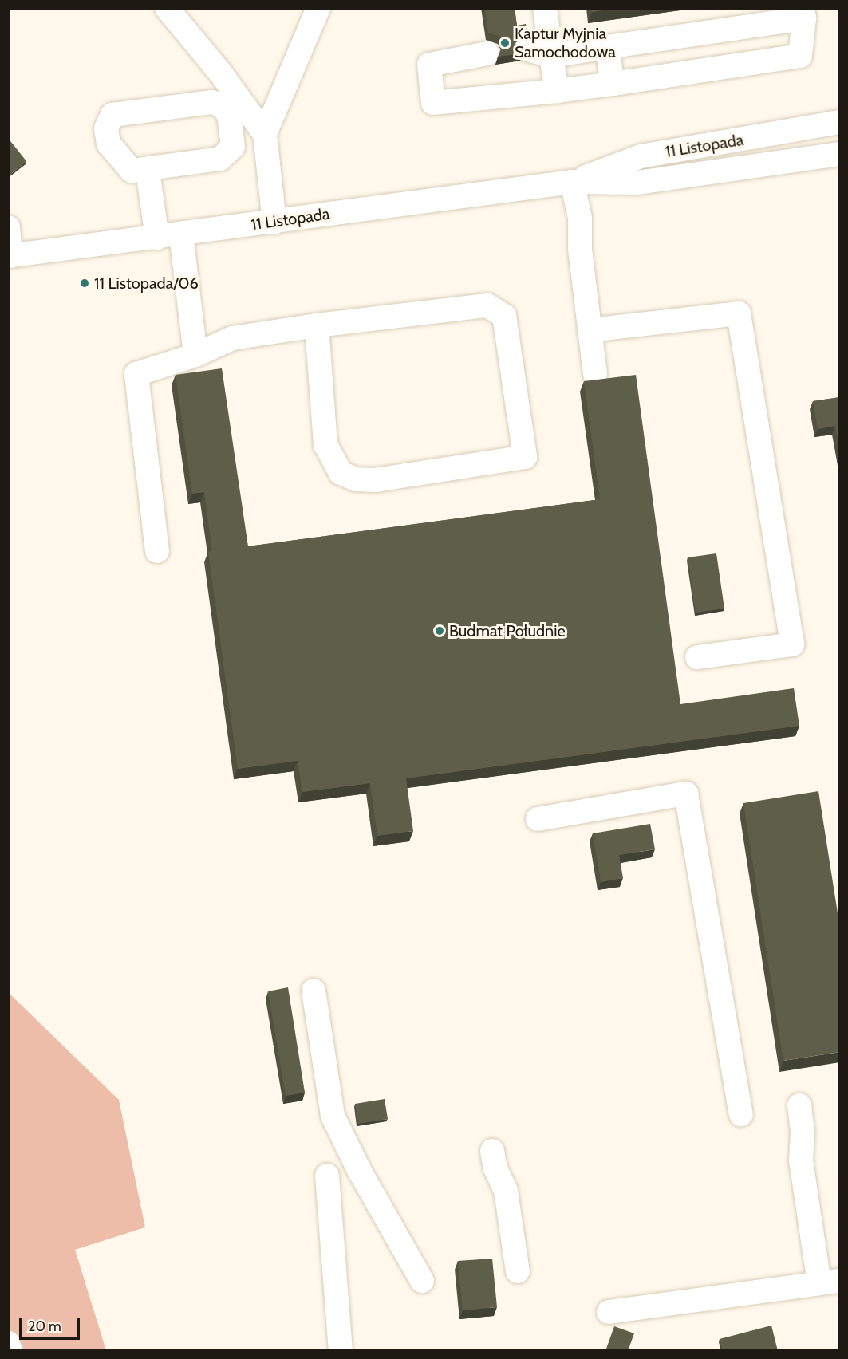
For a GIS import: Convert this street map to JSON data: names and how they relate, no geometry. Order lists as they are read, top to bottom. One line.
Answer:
{"streets":{"street":["11 Listopada"]},"places":["Kaptur Myjnia Samochodowa","11 Listopada/06","Budmat Południe"],"scale_bar":"20 m"}
